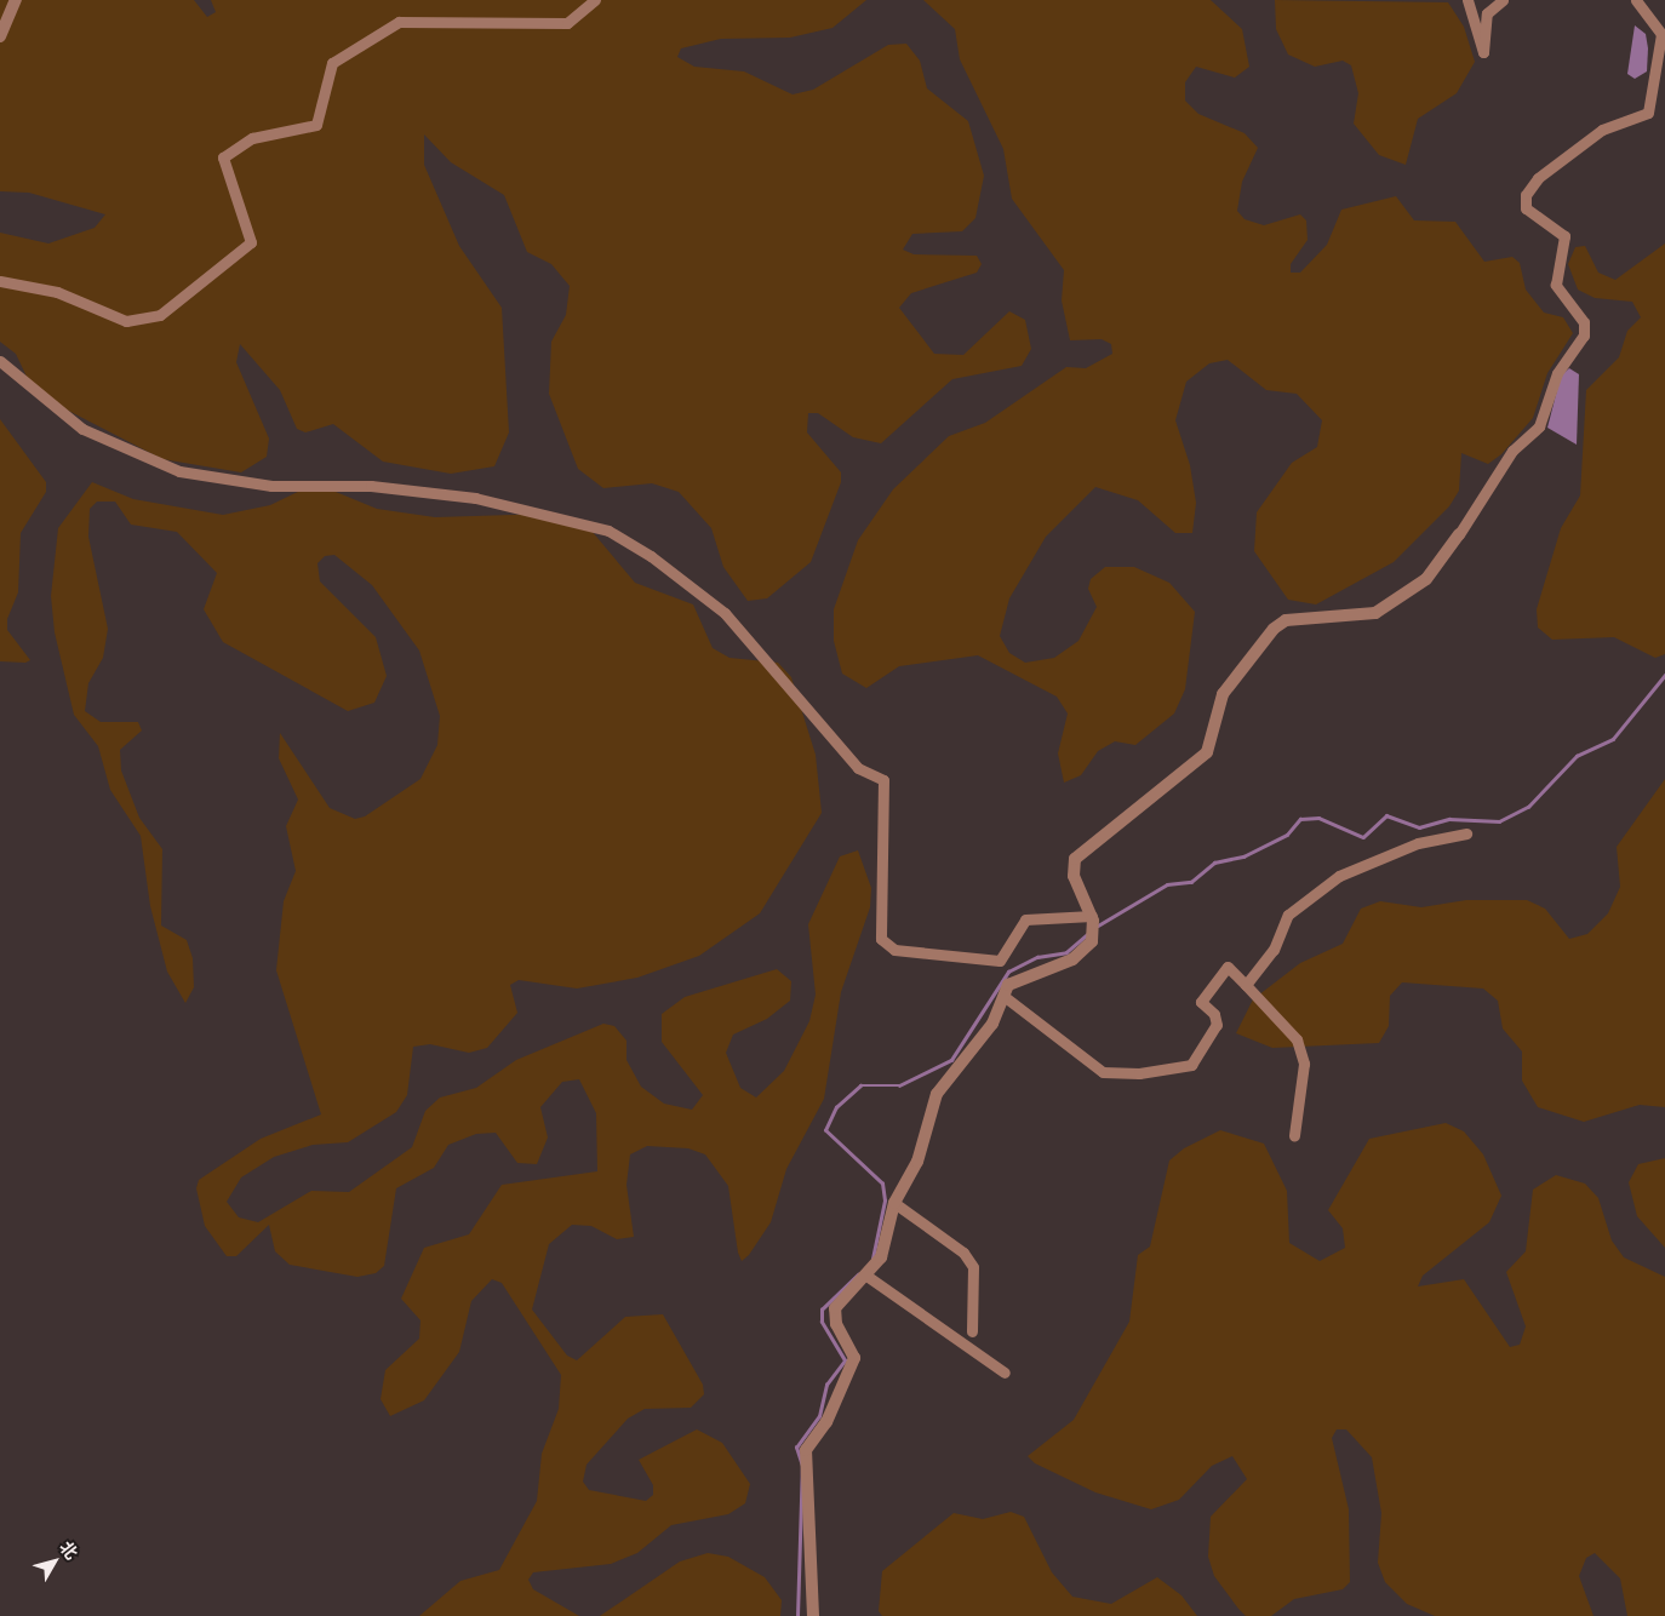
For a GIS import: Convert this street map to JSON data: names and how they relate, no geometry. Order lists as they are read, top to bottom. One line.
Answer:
{"north":"top right"}
